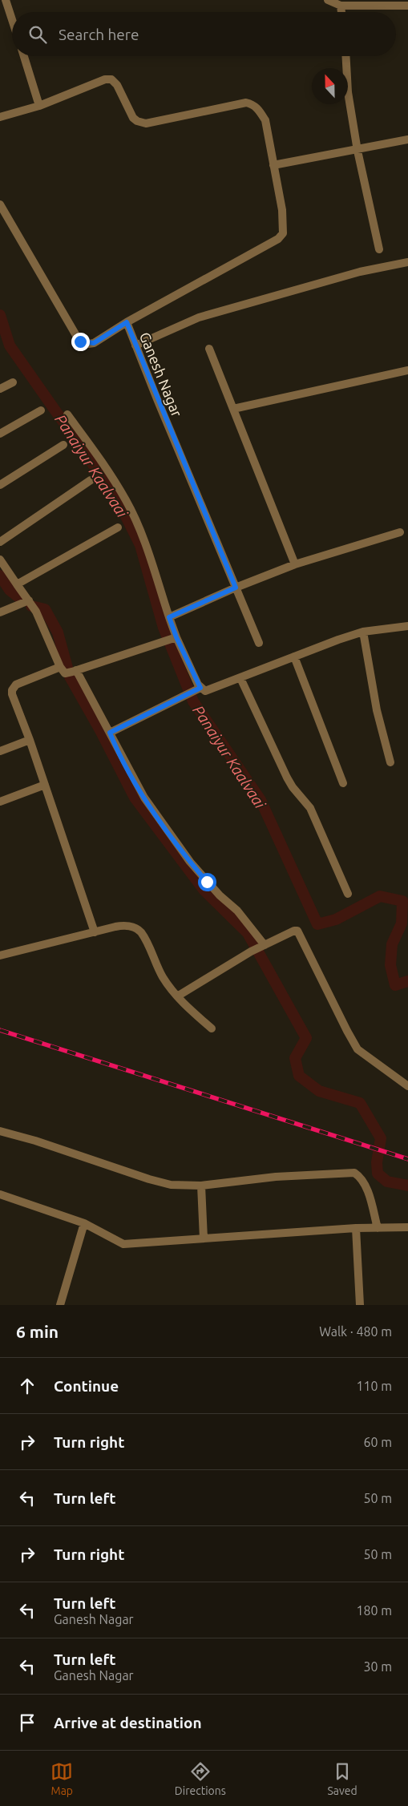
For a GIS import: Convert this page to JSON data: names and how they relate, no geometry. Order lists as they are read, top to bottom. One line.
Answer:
{"streets":{"street":["Ganesh Nagar"]},"water":["Panaiyur Kaalvaai"],"north":"top","page":{"search":"Search here","heading":["6 min","Walk · 480 m"],"list":[["Continue","110 m"],["Turn right","60 m"],["Turn left","50 m"],["Turn right","50 m"],["Turn left","Ganesh Nagar","180 m"],["Turn left","Ganesh Nagar","30 m"],"Arrive at destination"],"nav":["Map","Directions","Saved"]}}
